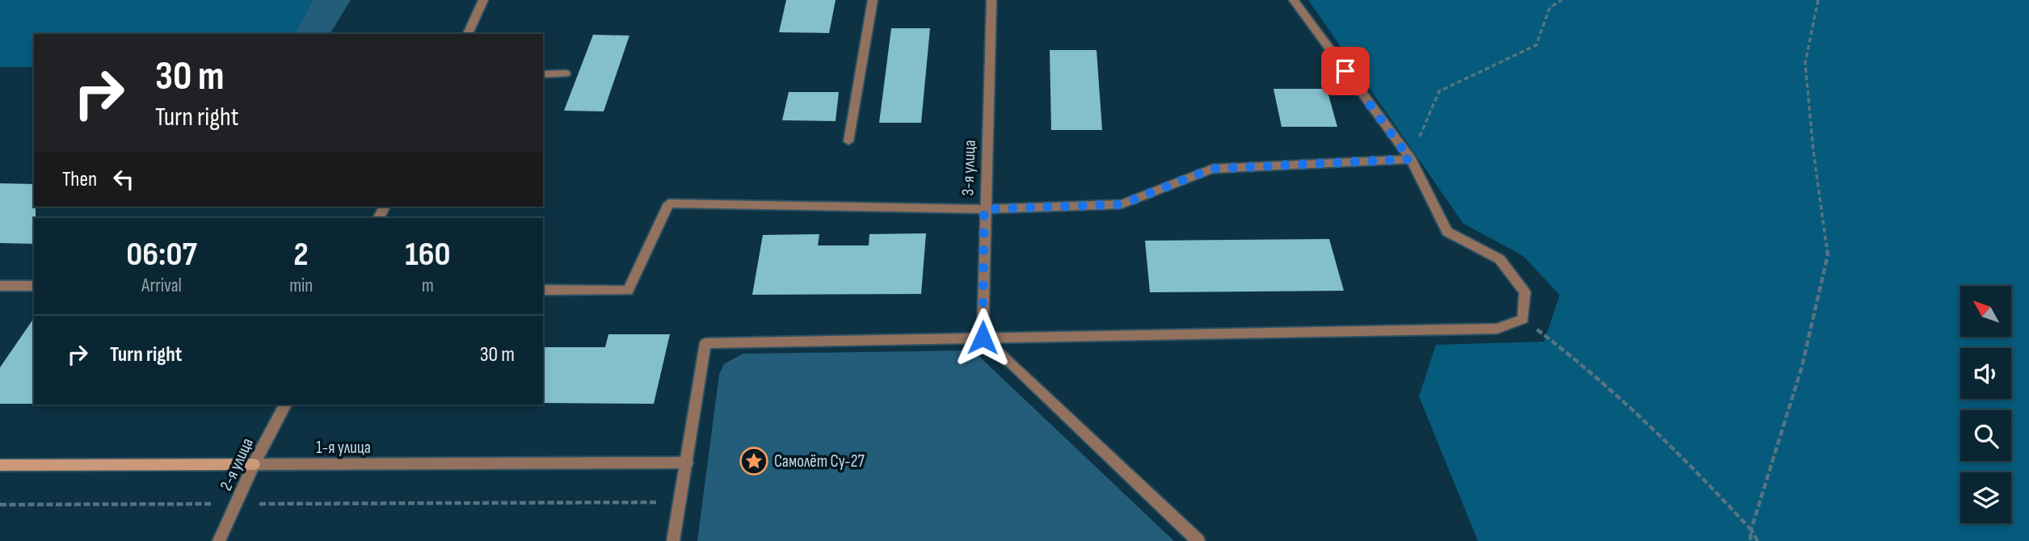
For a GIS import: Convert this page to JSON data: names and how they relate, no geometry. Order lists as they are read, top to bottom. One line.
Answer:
{"streets":{"street":["3-я улица","1-я улица","2-я улица"]},"crossings":[["1-я улица","2-я улица"]],"places":{"place":["Самолёт Су-27"]},"north":"top left","page":{"turn":["30 m","Turn right"],"then":"Then","eta":["06:07","Arrival","2","min","160","m"],"list":[{"name":"Turn right","value":"30 m"}]}}
